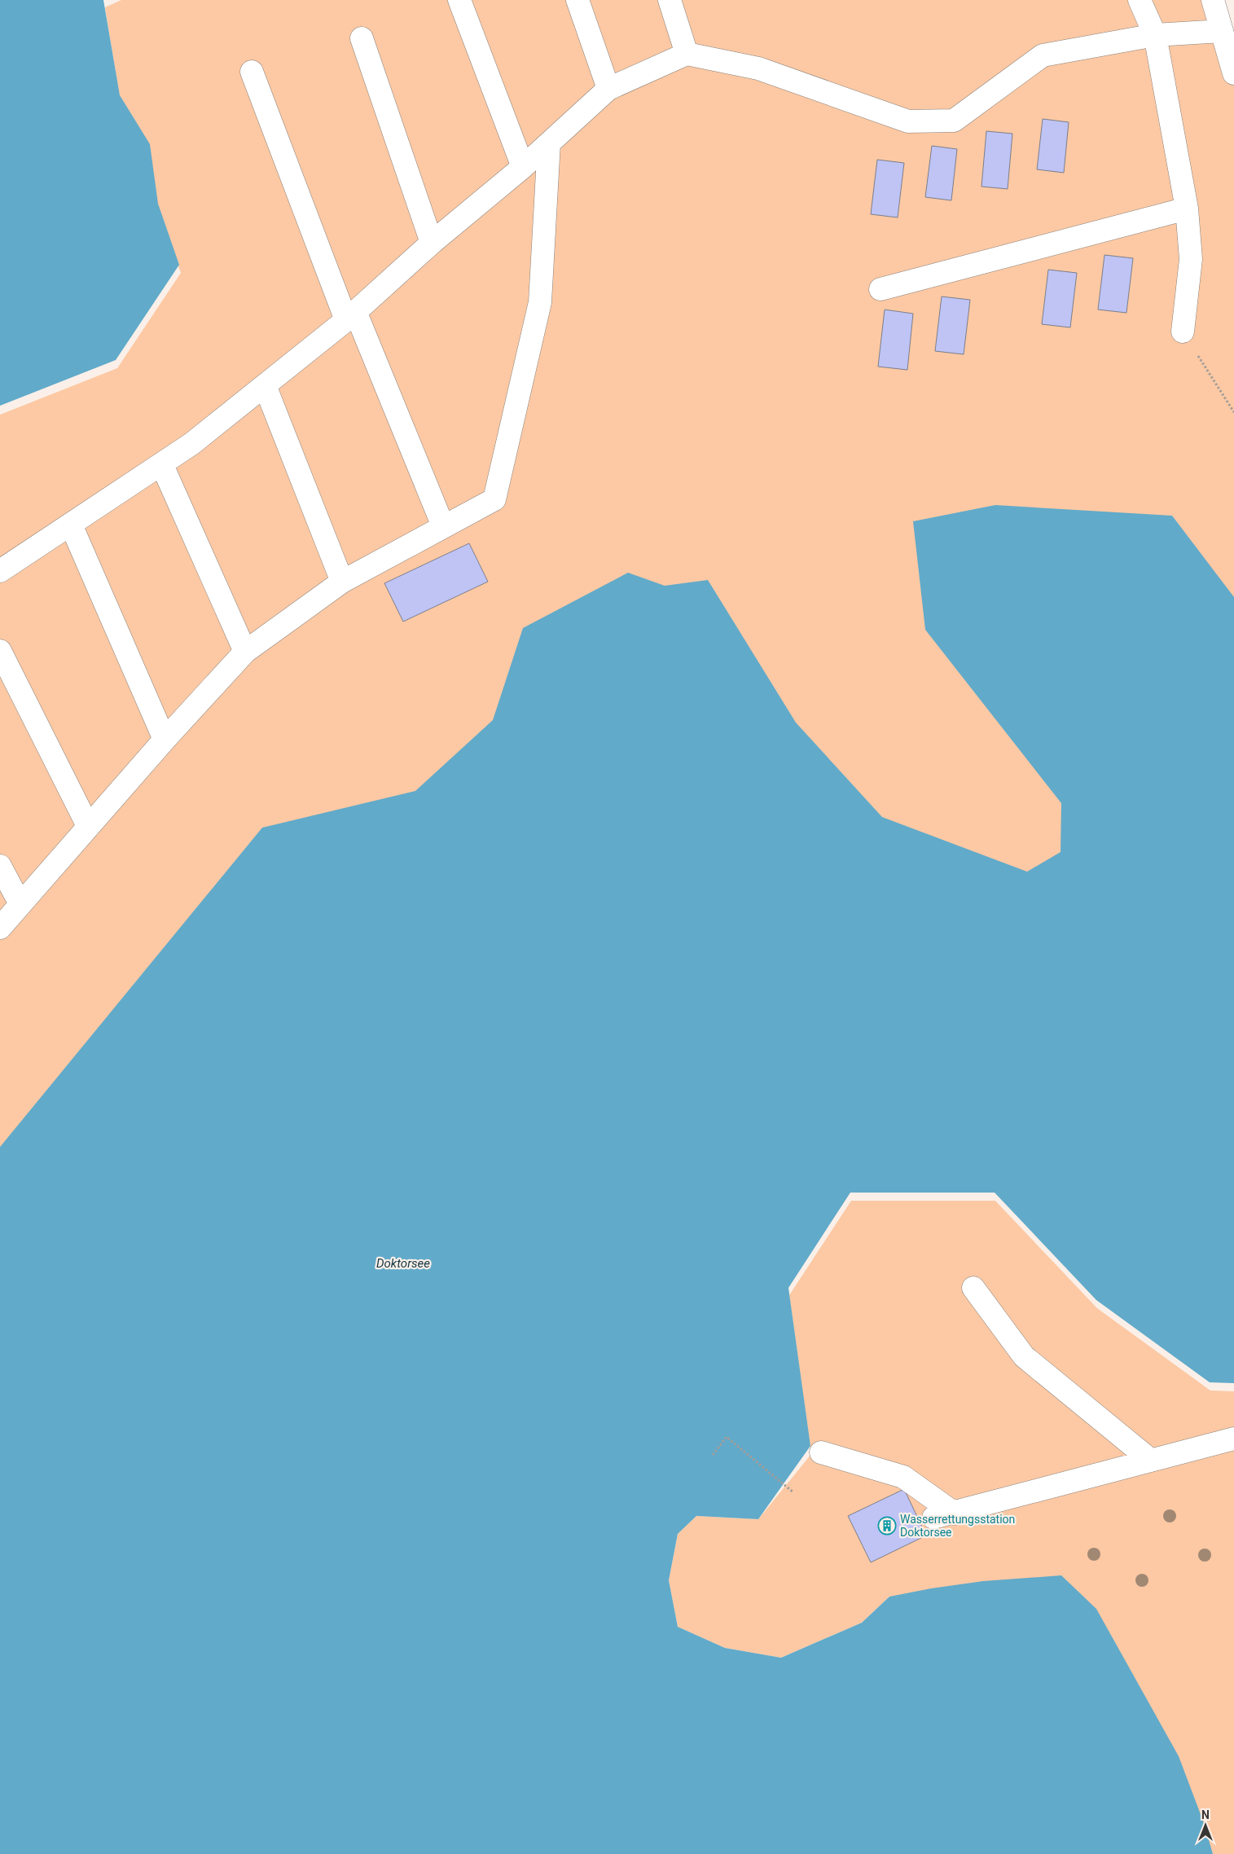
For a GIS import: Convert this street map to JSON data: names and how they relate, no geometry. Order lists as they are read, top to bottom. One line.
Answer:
{"water":["Doktorsee"],"places":{"building":["Wasserrettungsstation Doktorsee"]},"north":"top"}
